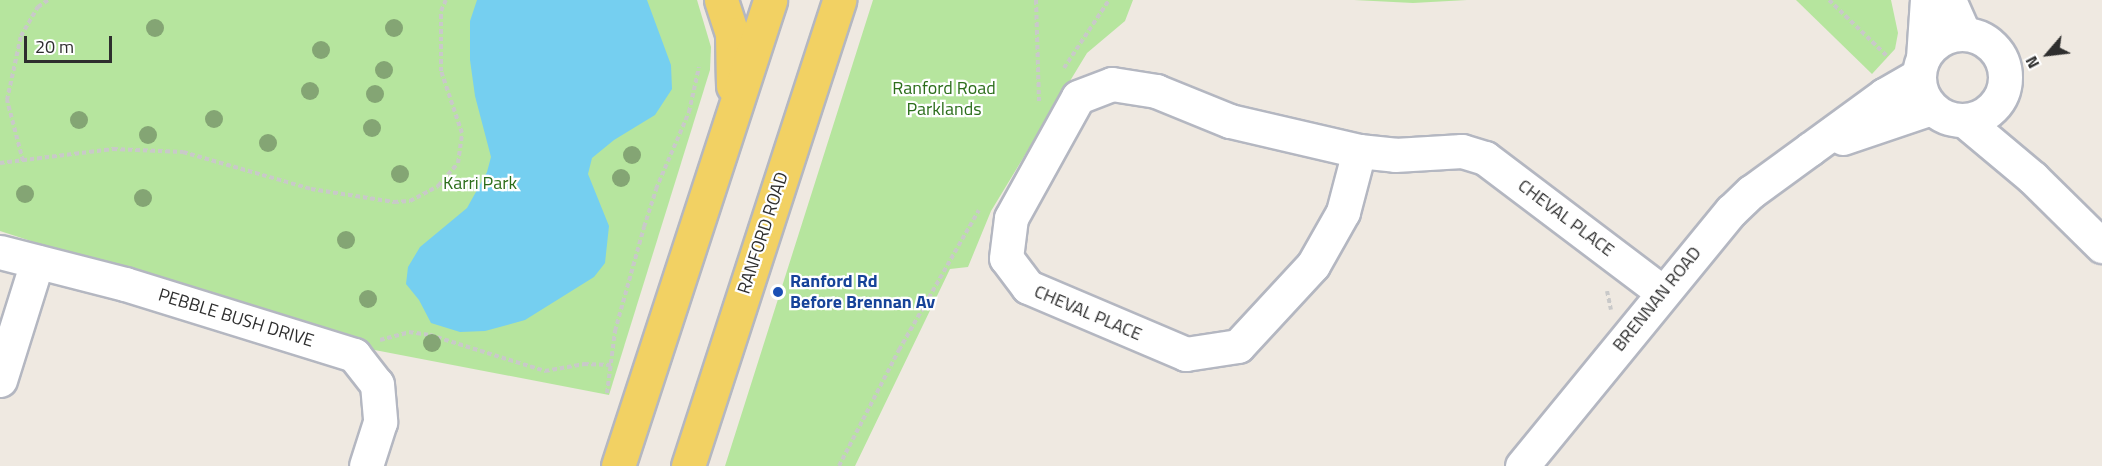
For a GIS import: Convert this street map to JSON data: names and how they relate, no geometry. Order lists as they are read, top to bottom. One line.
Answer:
{"streets":{"main road":["RANFORD ROAD"],"street":["CHEVAL PLACE","BRENNAN ROAD","PEBBLE BUSH DRIVE"]},"crossings":[["CHEVAL PLACE","BRENNAN ROAD"]],"parks":["Ranford Road Parklands","Karri Park"],"places":["Ranford Rd Before Brennan Av"],"scale_bar":"20 m","north":"bottom left"}
